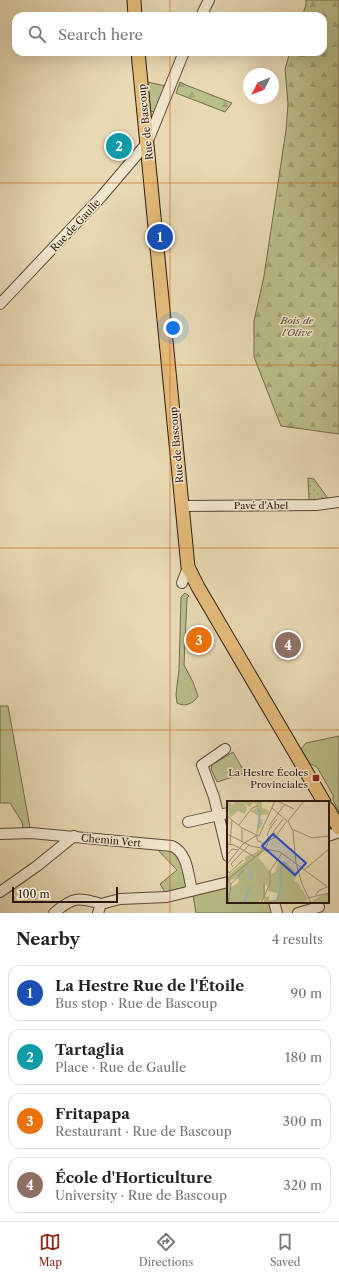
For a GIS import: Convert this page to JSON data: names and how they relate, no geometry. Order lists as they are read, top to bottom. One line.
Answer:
{"streets":{"main road":["Rue de Bascoup"],"street":["Rue de Gaulle","Pavé d'Abel","Chemin Vert"]},"crossings":[["Rue de Bascoup","Rue de Gaulle"],["Rue de Bascoup","Pavé d'Abel"]],"parks":["Bois de l'Olive"],"places":{"transit":["La Hestre Écoles Provinciales"]},"scale_bar":"100 m","north":"bottom left","page":{"search":"Search here","pins":["2","1","3","4"],"scale":"100 m","heading":["Nearby","4 results"],"list":[{"mark":"1","name":"La Hestre Rue de l'Étoile","note":"Bus stop · Rue de Bascoup","value":"90 m"},{"mark":"2","name":"Tartaglia","note":"Place · Rue de Gaulle","value":"180 m"},{"mark":"3","name":"Fritapapa","note":"Restaurant · Rue de Bascoup","value":"300 m"},{"mark":"4","name":"École d'Horticulture","note":"University · Rue de Bascoup","value":"320 m"}],"nav":["Map","Directions","Saved"]}}
